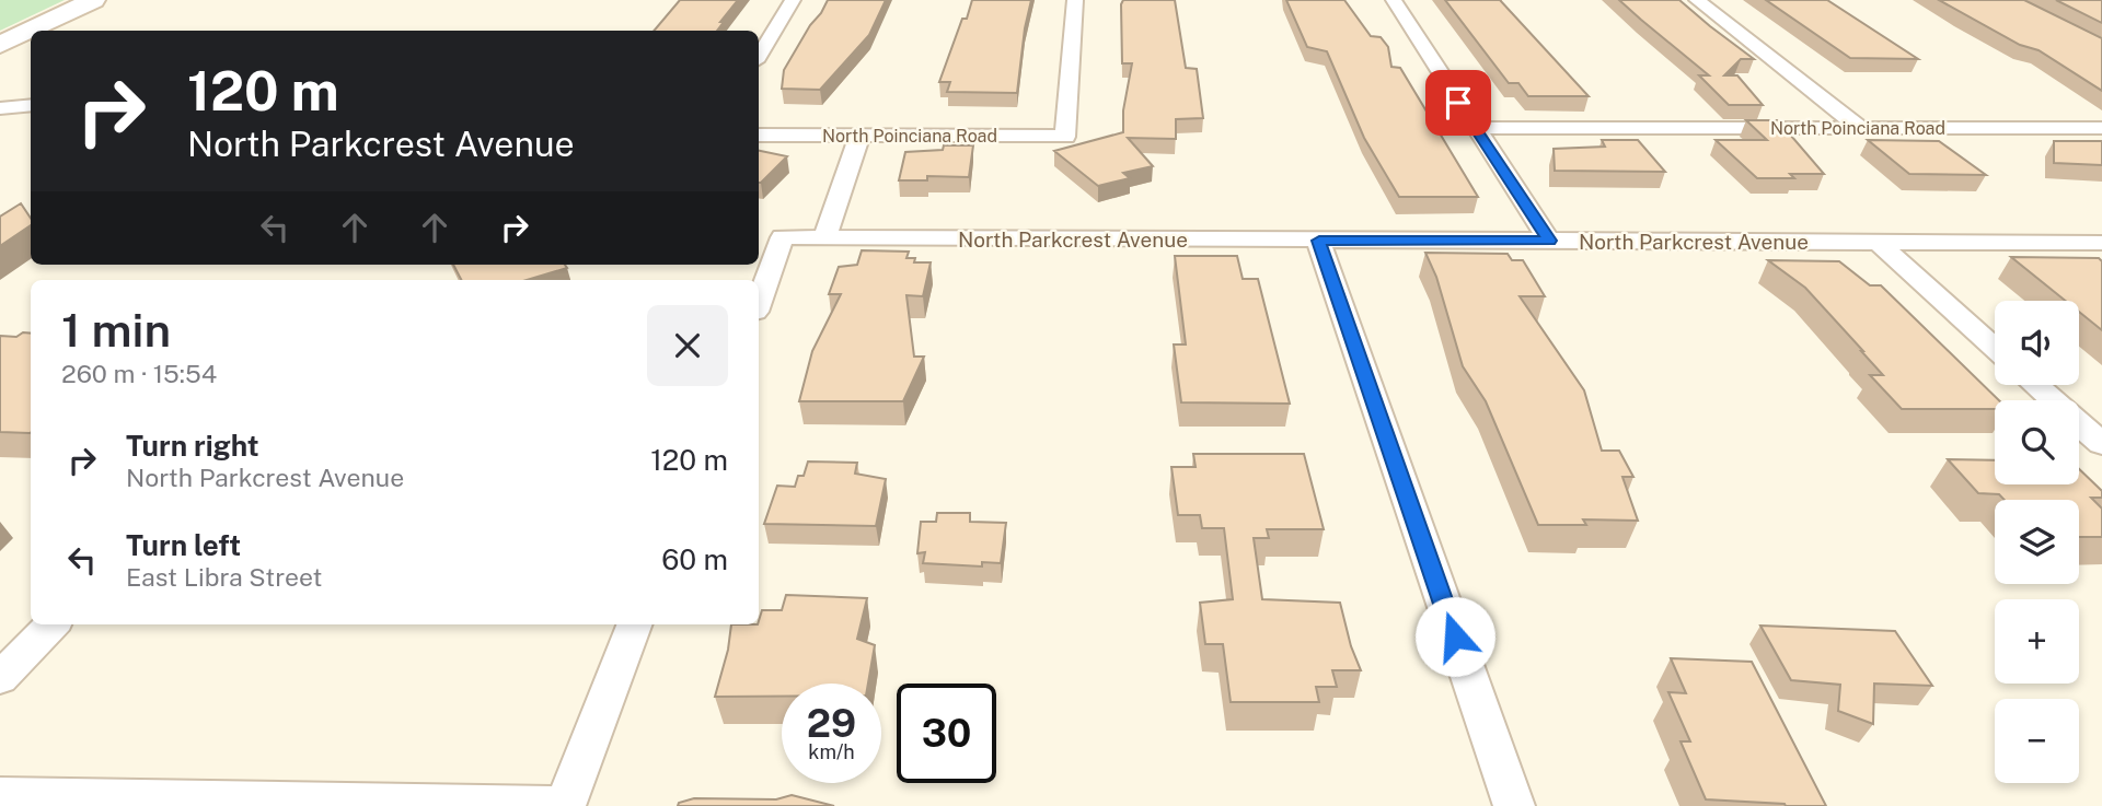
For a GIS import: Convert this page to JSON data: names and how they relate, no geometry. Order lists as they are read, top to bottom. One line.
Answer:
{"streets":{"street":["North Poinciana Road","North Parkcrest Avenue"]},"page":{"turn":["120 m","North Parkcrest Avenue"],"heading":["1 min","260 m · 15:54"],"map_buttons":["+","−"],"list":[{"name":"Turn right","note":"North Parkcrest Avenue","value":"120 m"},{"name":"Turn left","note":"East Libra Street","value":"60 m"}],"speed":"29 km/h","limit":"30"}}
